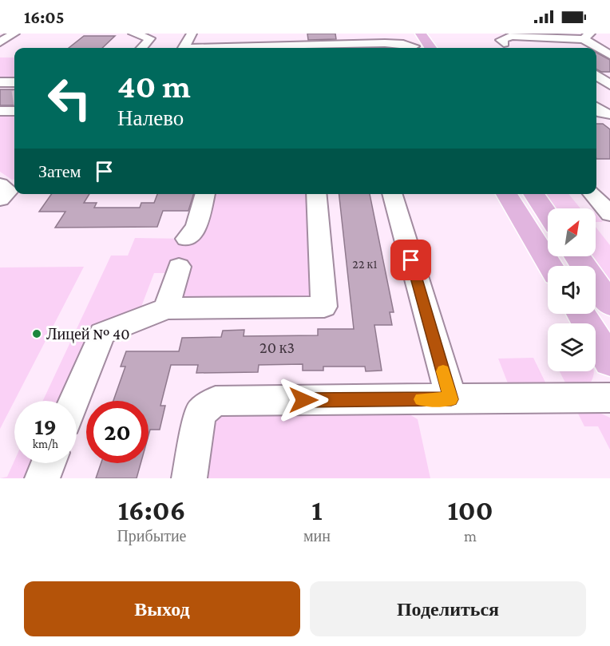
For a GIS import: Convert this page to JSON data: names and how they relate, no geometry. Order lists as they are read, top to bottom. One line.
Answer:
{"places":["Лицей № 40"],"house_numbers":["22 к1","20 к3"],"north":"top right","page":{"status":"16:05","turn":["40 m","Налево"],"then":"Затем","speed":"19 km/h","limit":"20","eta":["16:06","Прибытие","1","мин","100","m"],"buttons":["Выход","Поделиться"]}}
